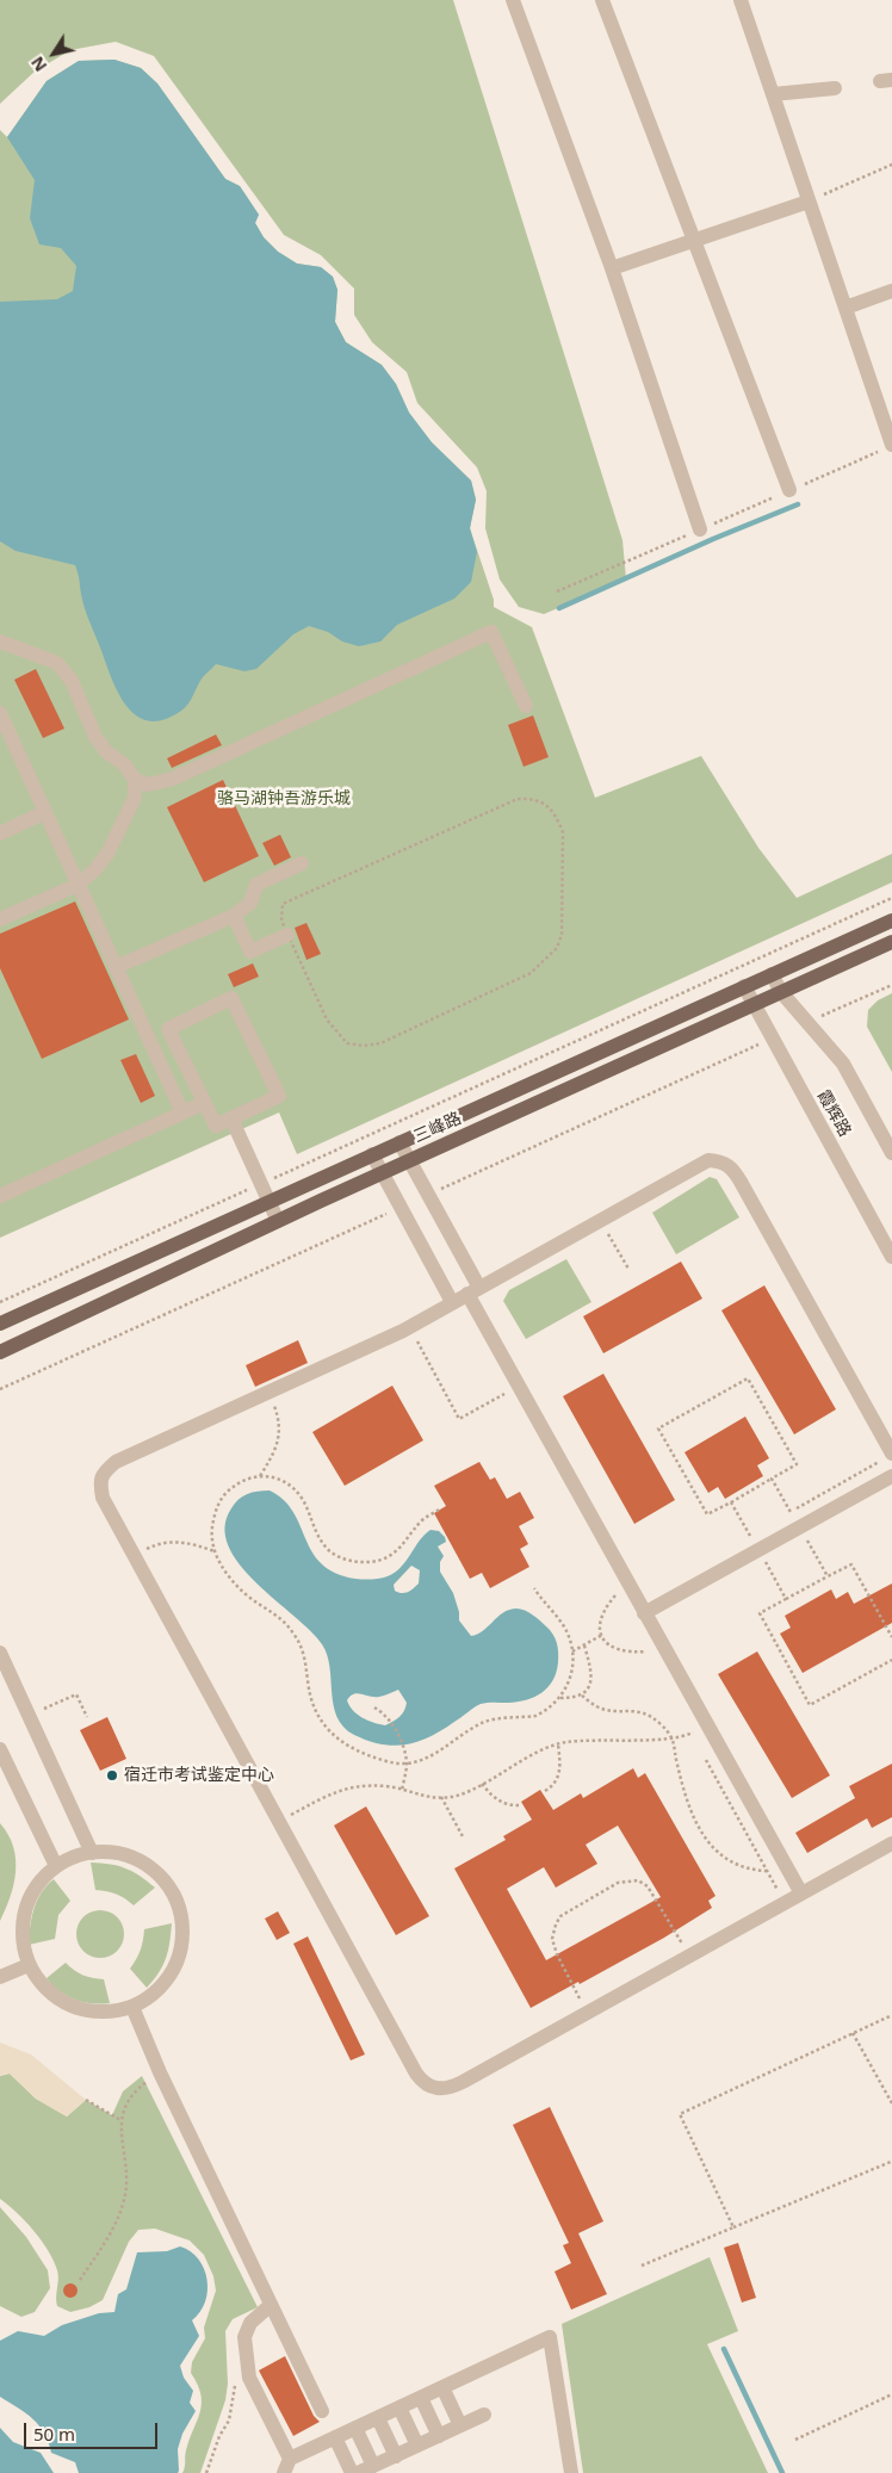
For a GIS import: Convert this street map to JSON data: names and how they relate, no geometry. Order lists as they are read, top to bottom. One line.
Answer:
{"streets":{"main road":["三峰路"],"street":["霞辉路"]},"crossings":[["霞辉路","三峰路"]],"parks":["骆马湖钟吾游乐城"],"places":["宿迁市考试鉴定中心"],"scale_bar":"50 m","north":"bottom left"}
